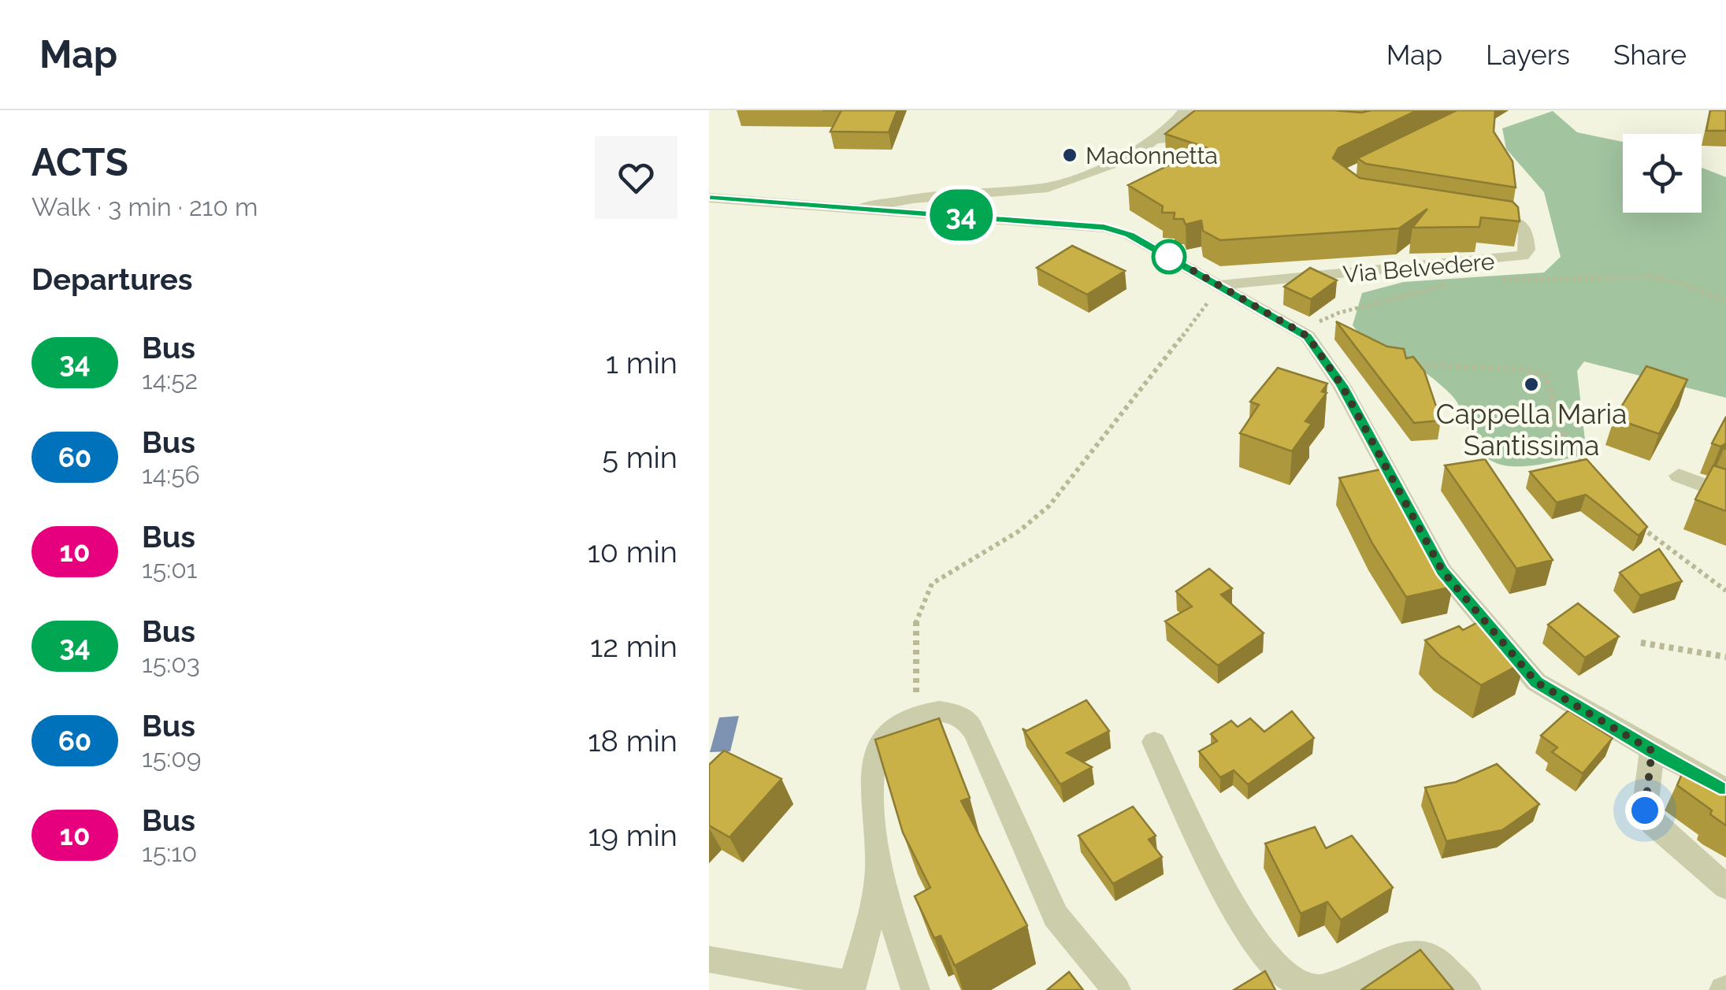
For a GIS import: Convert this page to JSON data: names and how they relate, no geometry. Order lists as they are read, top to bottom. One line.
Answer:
{"streets":{"street":["Via Belvedere"]},"places":["Madonnetta","Cappella Maria Santissima"],"lines":["bus line 34"],"page":{"header":"Map","nav":["Map","Layers","Share"],"heading":[["ACTS","Walk · 3 min · 210 m"],"Departures"],"on_map":"34","list":[{"mark":"34","name":"Bus","note":"14:52","value":"1 min"},{"mark":"60","name":"Bus","note":"14:56","value":"5 min"},{"mark":"10","name":"Bus","note":"15:01","value":"10 min"},{"mark":"34","name":"Bus","note":"15:03","value":"12 min"},{"mark":"60","name":"Bus","note":"15:09","value":"18 min"},{"mark":"10","name":"Bus","note":"15:10","value":"19 min"}]}}
